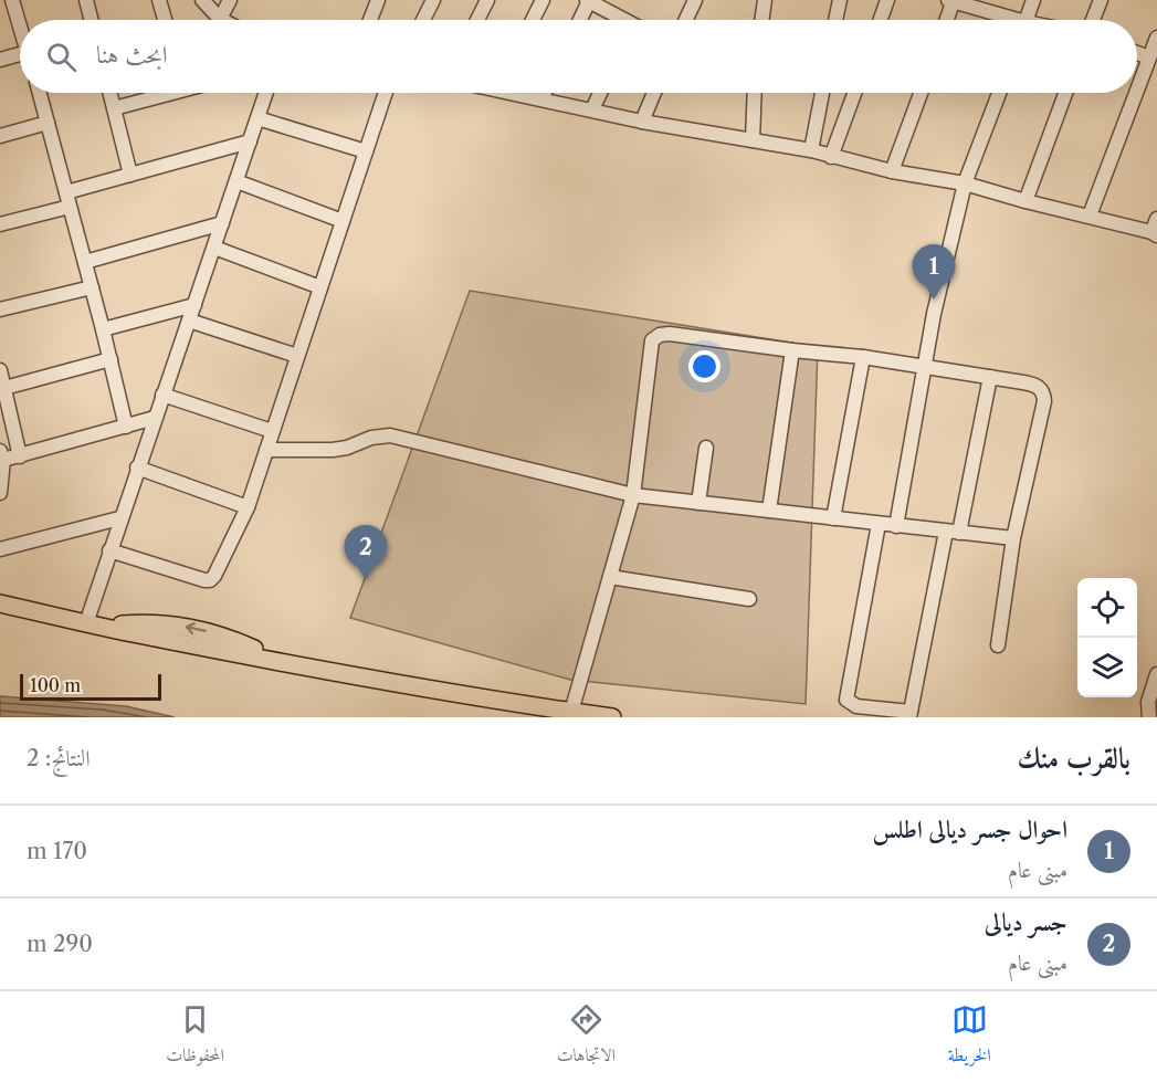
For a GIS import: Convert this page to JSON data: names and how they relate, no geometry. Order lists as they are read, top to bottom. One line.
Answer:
{"scale_bar":"100 m","page":{"search":"ابحث هنا","pins":["1","2"],"scale":"100 m","heading":["بالقرب منك","النتائج: 2"],"list":[{"mark":"1","name":"احوال جسر ديالى اطلس","note":"مبنى عام","value":"170 m"},{"mark":"2","name":"جسر ديالى","note":"مبنى عام","value":"290 m"}],"nav":["الخريطة","الاتجاهات","المحفوظات"]}}
